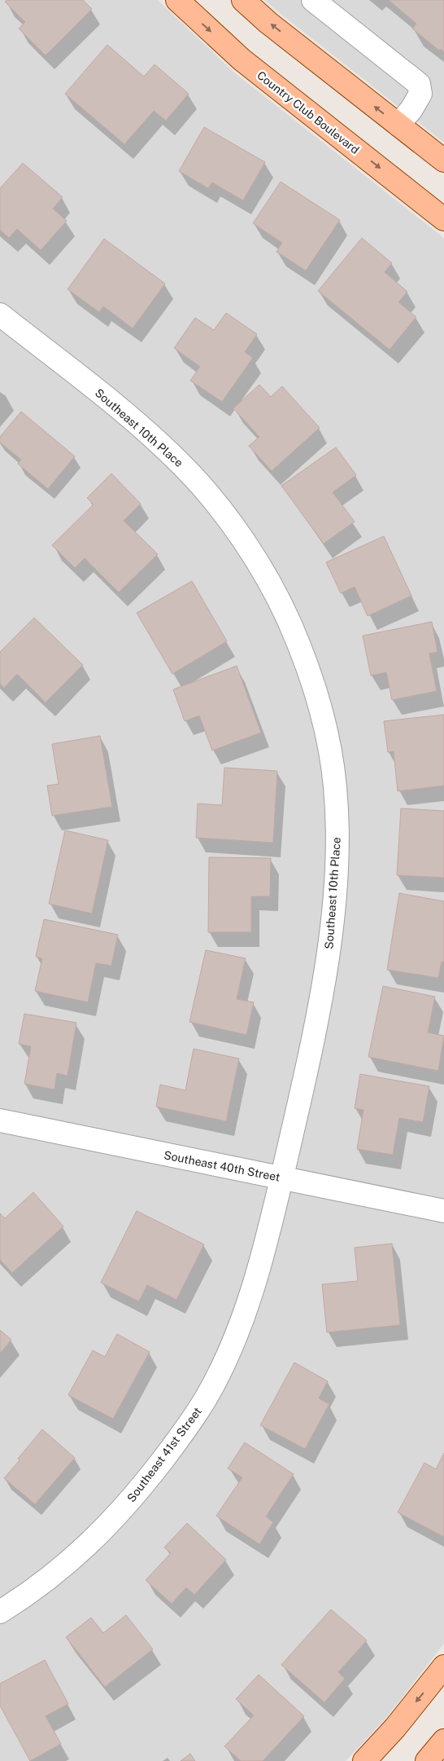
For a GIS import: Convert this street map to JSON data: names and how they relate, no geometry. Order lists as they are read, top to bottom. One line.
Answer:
{"streets":{"main road":["Country Club Boulevard"],"street":["Southeast 10th Place","Southeast 40th Street","Southeast 41st Street"]},"crossings":[["Southeast 10th Place","Southeast 40th Street"],["Southeast 10th Place","Southeast 41st Street"],["Southeast 40th Street","Southeast 41st Street"]]}
